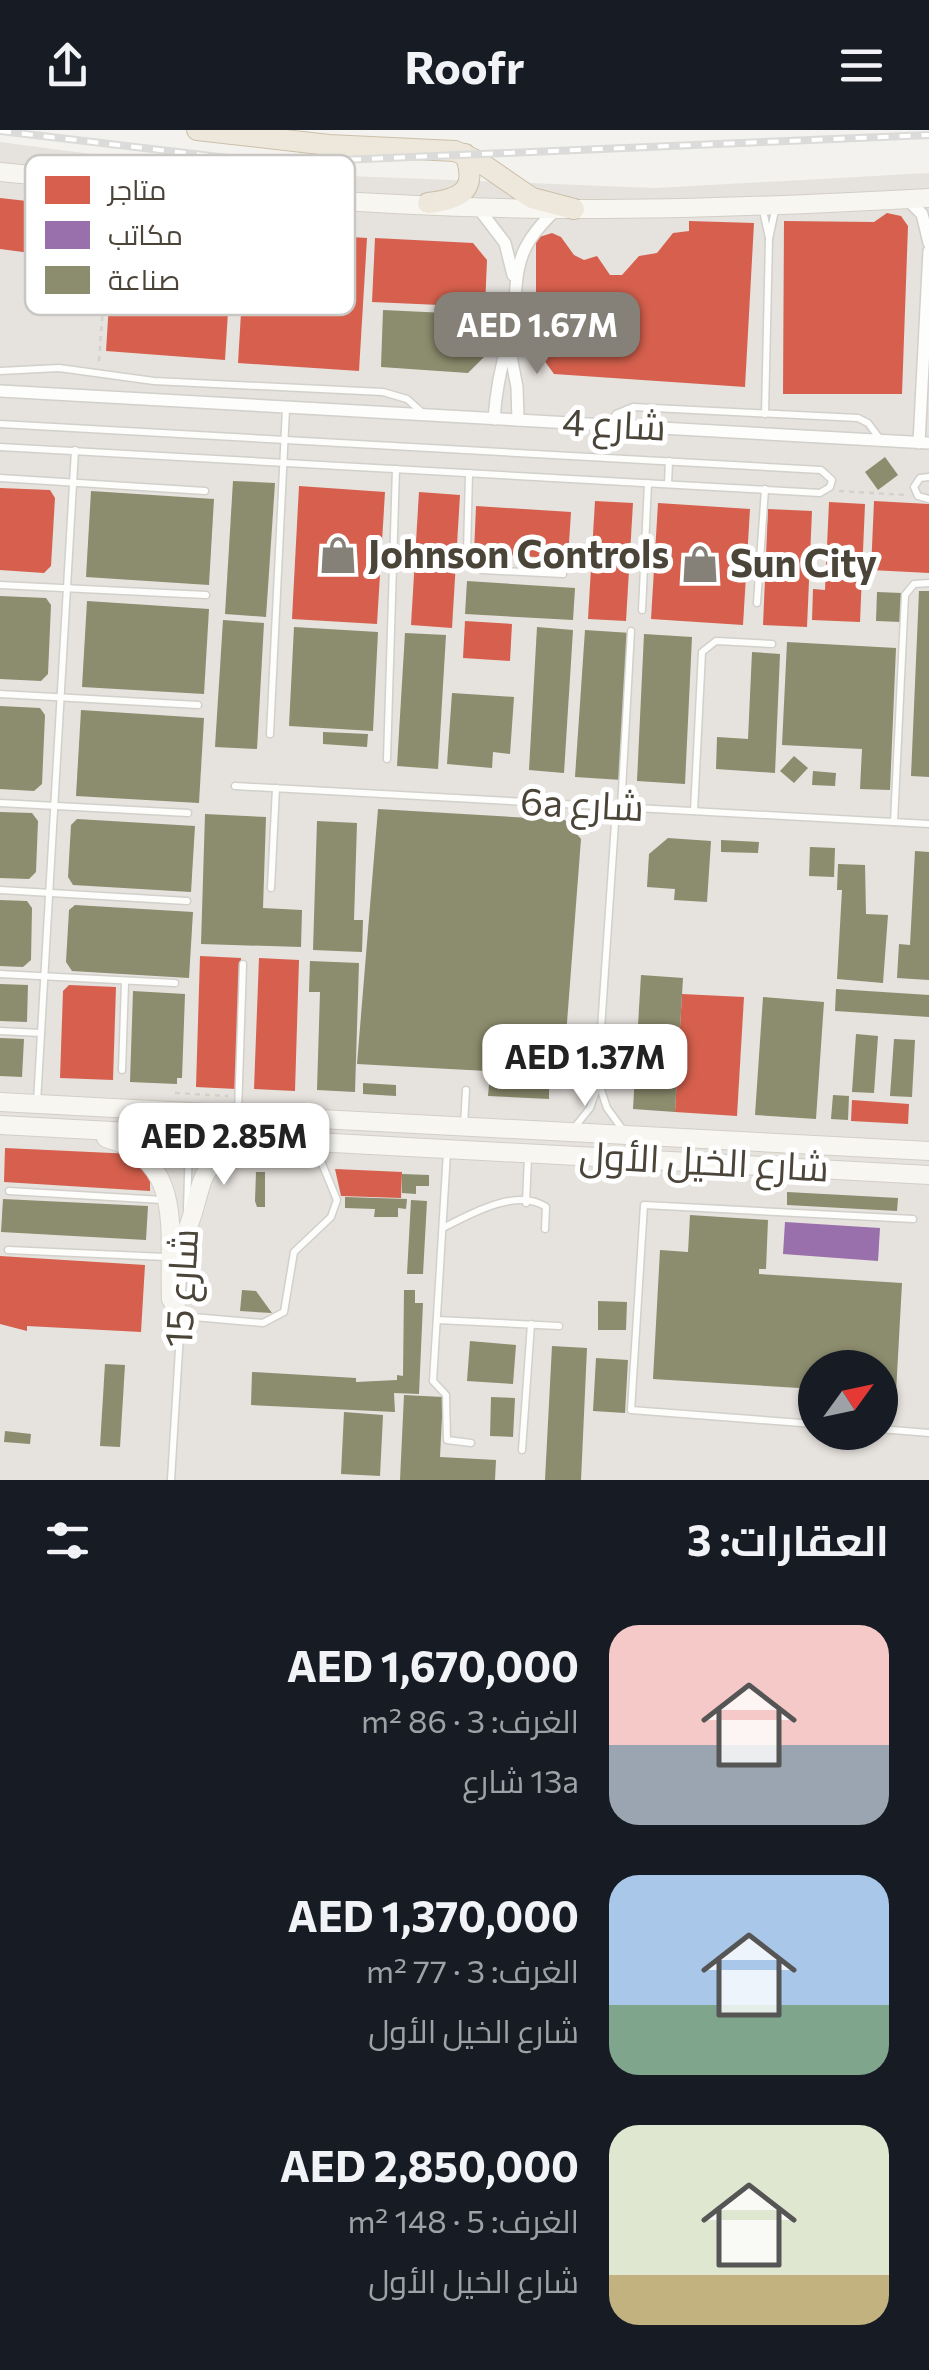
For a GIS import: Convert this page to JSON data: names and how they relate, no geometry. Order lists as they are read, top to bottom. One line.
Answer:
{"streets":{"main road":["شارع الخيل الأول"],"street":["شارع 4"],"lane":["6a شارع","شارع 15"]},"crossings":[["شارع الخيل الأول","شارع 15"]],"places":{"shop":["Johnson Controls","Sun City"]},"legend":["متاجر","مكاتب","صناعة"],"north":"top right","page":{"header":"Roofr","price":["AED 1.67M","AED 1.37M","AED 2.85M"],"heading":"العقارات: 3","list":[{"name":"AED 1,670,000","note":"الغرف: 3 · 86 m² · 13a شارع"},{"name":"AED 1,370,000","note":"الغرف: 3 · 77 m² · شارع الخيل الأول"},{"name":"AED 2,850,000","note":"الغرف: 5 · 148 m² · شارع الخيل الأول"}]}}
